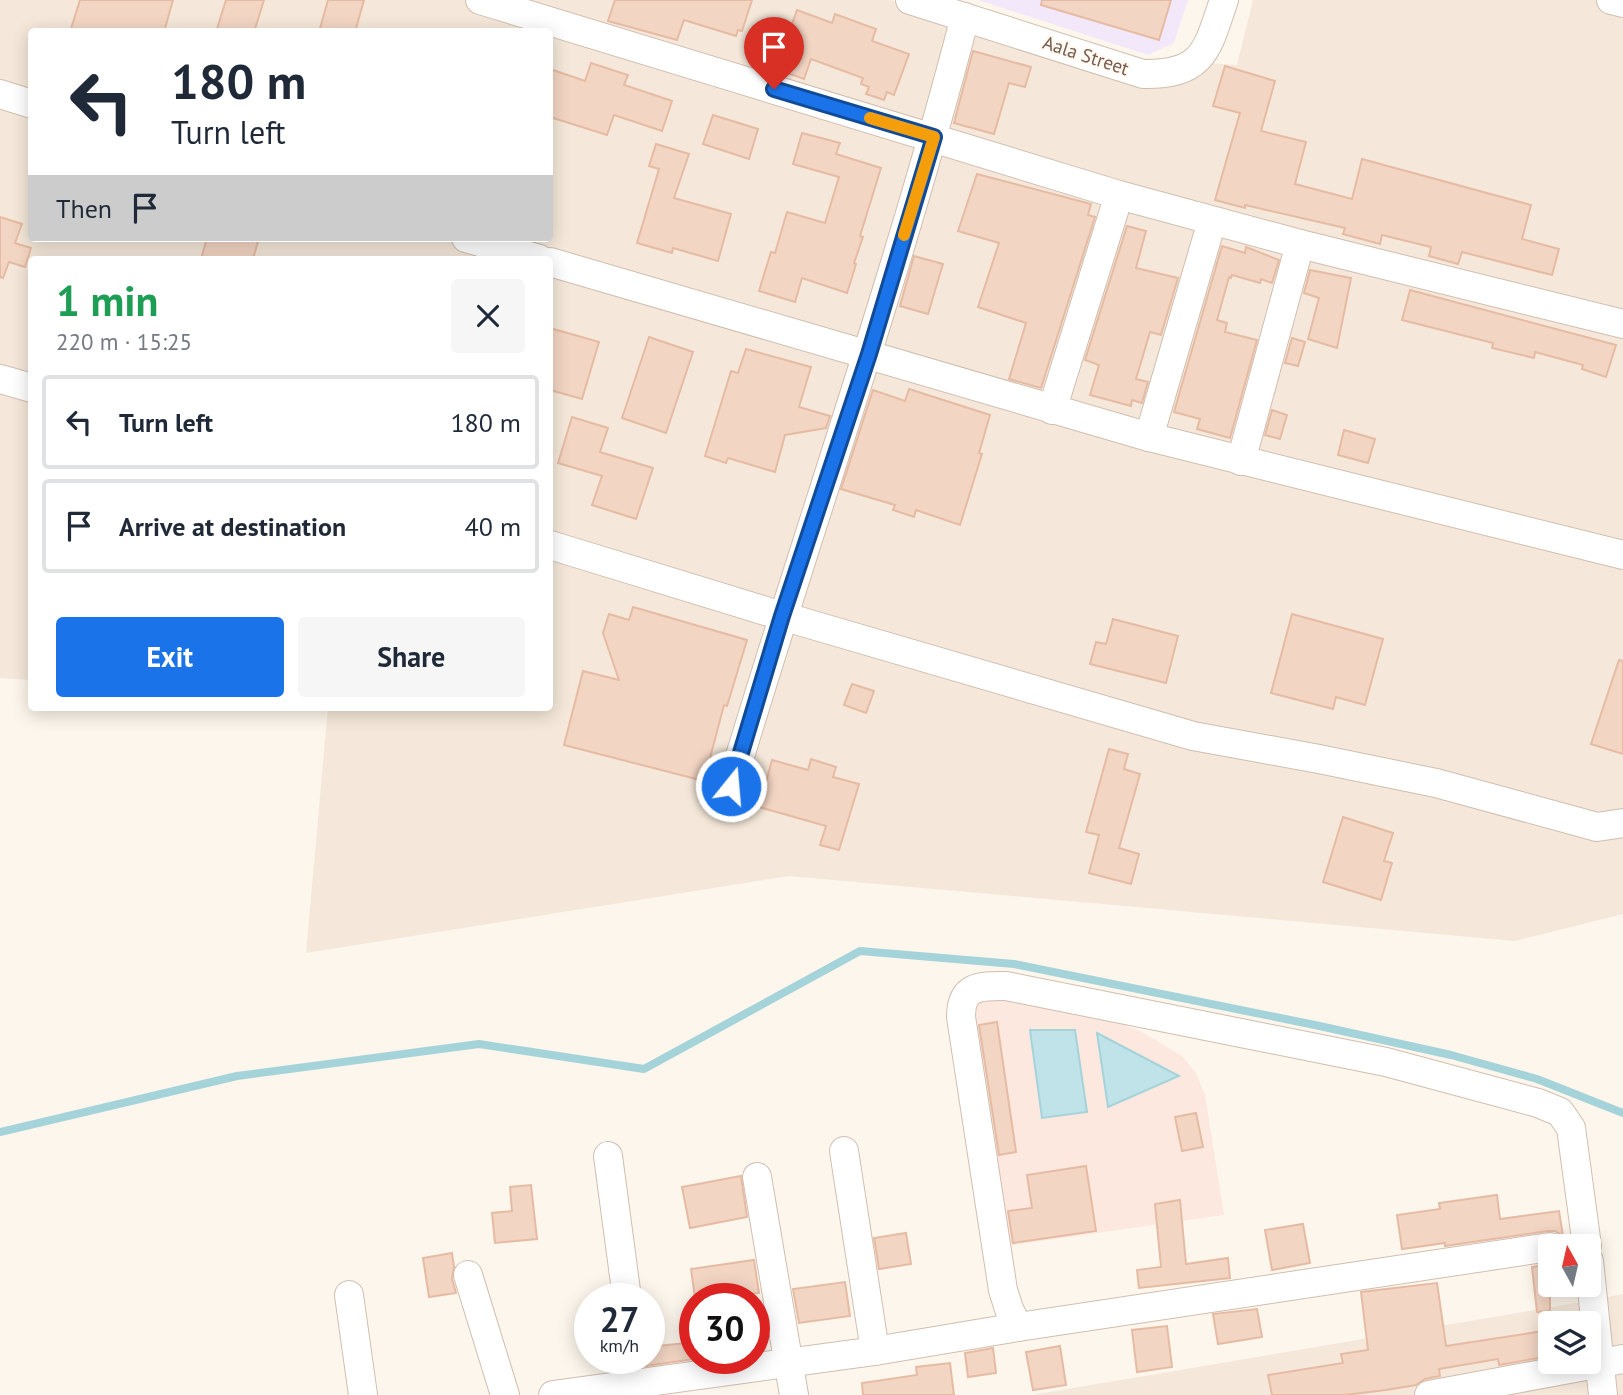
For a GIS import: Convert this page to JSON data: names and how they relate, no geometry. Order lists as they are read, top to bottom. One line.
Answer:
{"streets":{"street":["Aala Street"]},"north":"top","page":{"turn":["180 m","Turn left"],"then":"Then","heading":["1 min","220 m · 15:25"],"list":[{"name":"Turn left","value":"180 m"},{"name":"Arrive at destination","value":"40 m"}],"buttons":["Exit","Share"],"speed":"27 km/h","limit":"30"}}
